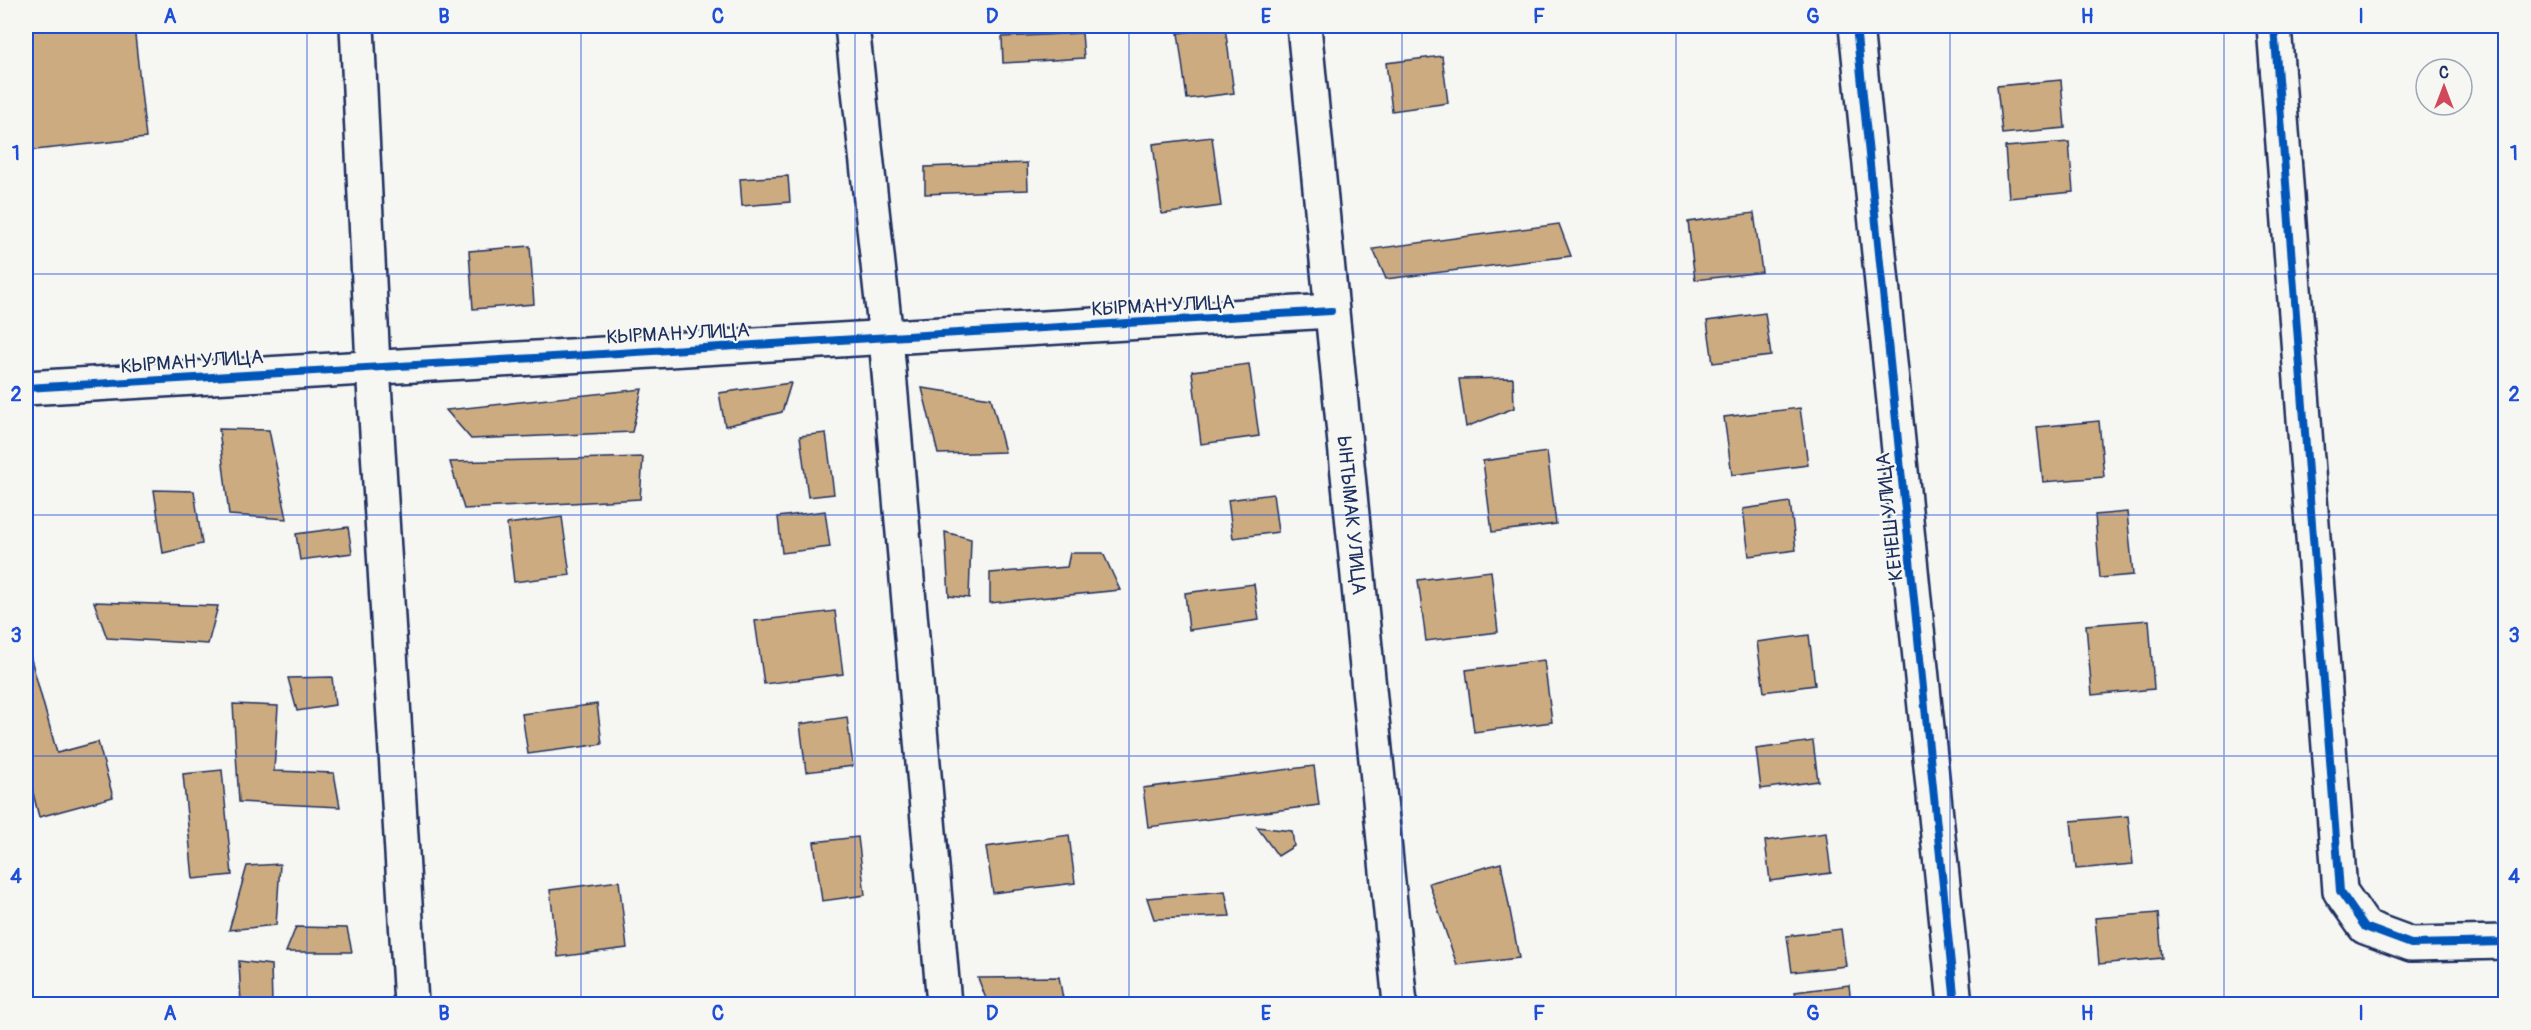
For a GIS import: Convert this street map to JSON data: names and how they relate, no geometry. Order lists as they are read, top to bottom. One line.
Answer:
{"streets":{"street":["КЫРМАН УЛИЦА","ЫНТЫМАК УЛИЦА","КЕНЕШ УЛИЦА"]},"crossings":[["КЫРМАН УЛИЦА","ЫНТЫМАК УЛИЦА"]],"north":"top","grid":{"columns":["A","B","C","D","E","F","G","H","I"],"rows":["1","2","3","4"]}}
